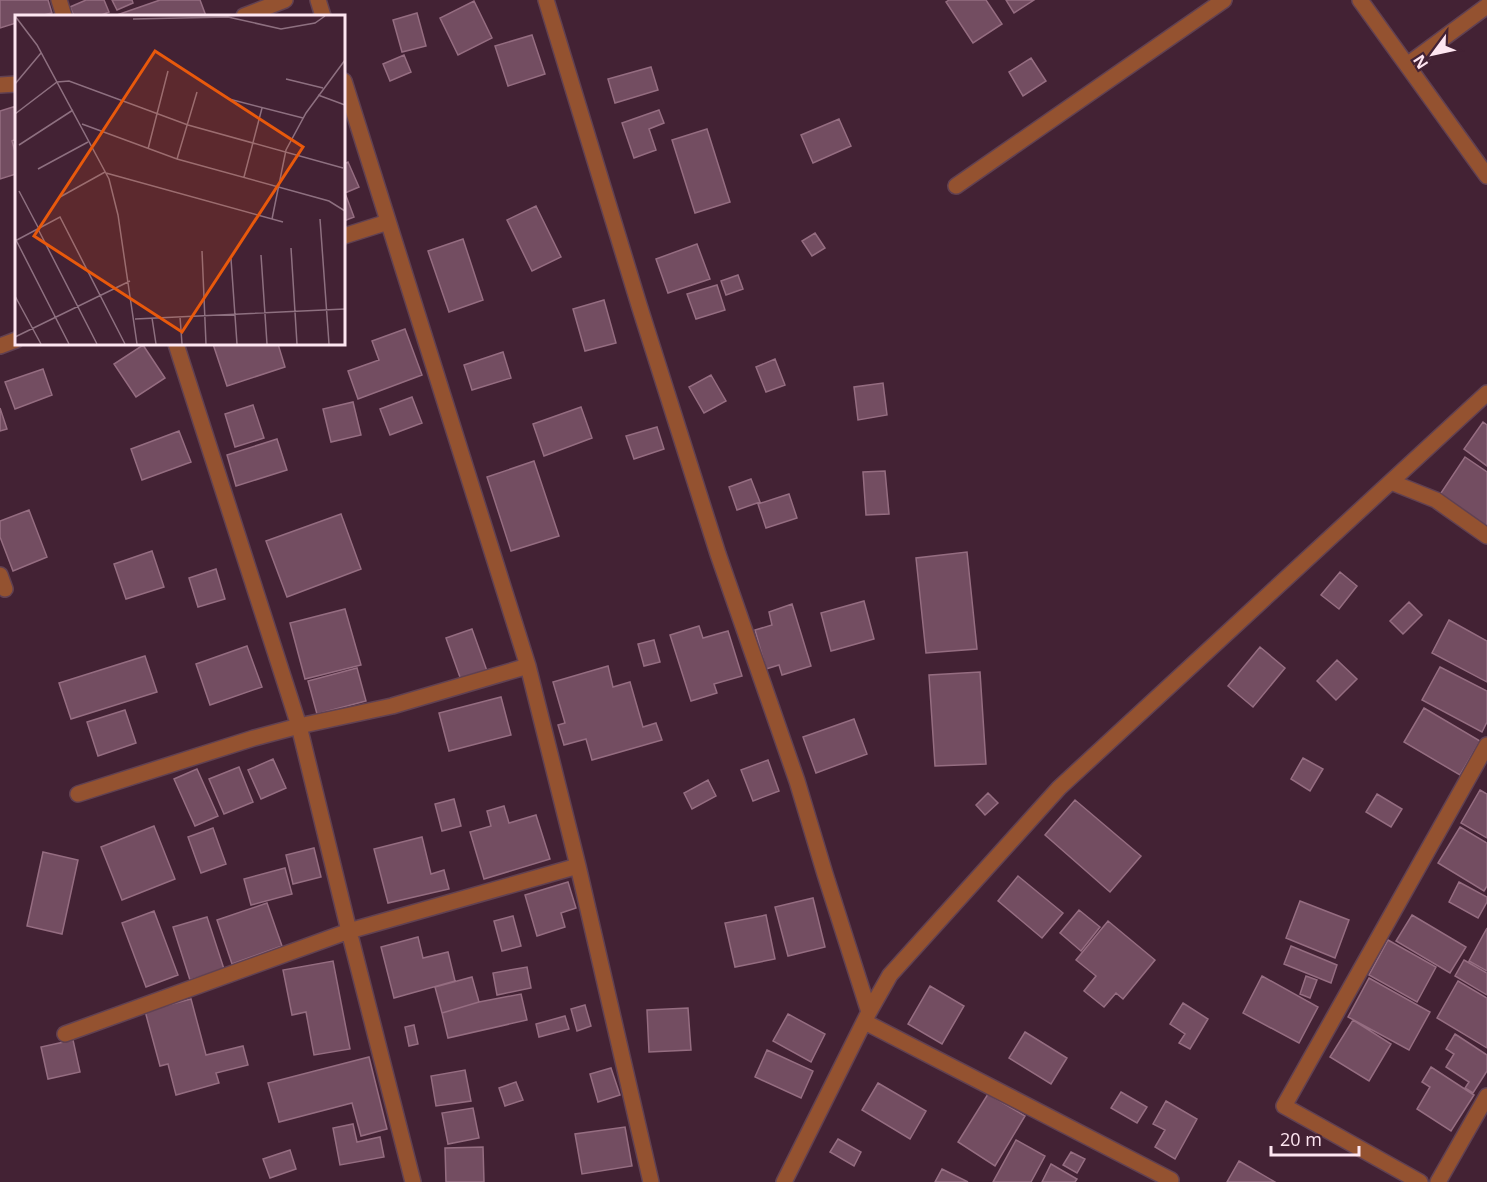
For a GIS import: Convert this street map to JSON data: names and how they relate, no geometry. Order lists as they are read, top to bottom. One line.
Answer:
{"scale_bar":"20 m","north":"bottom left"}
